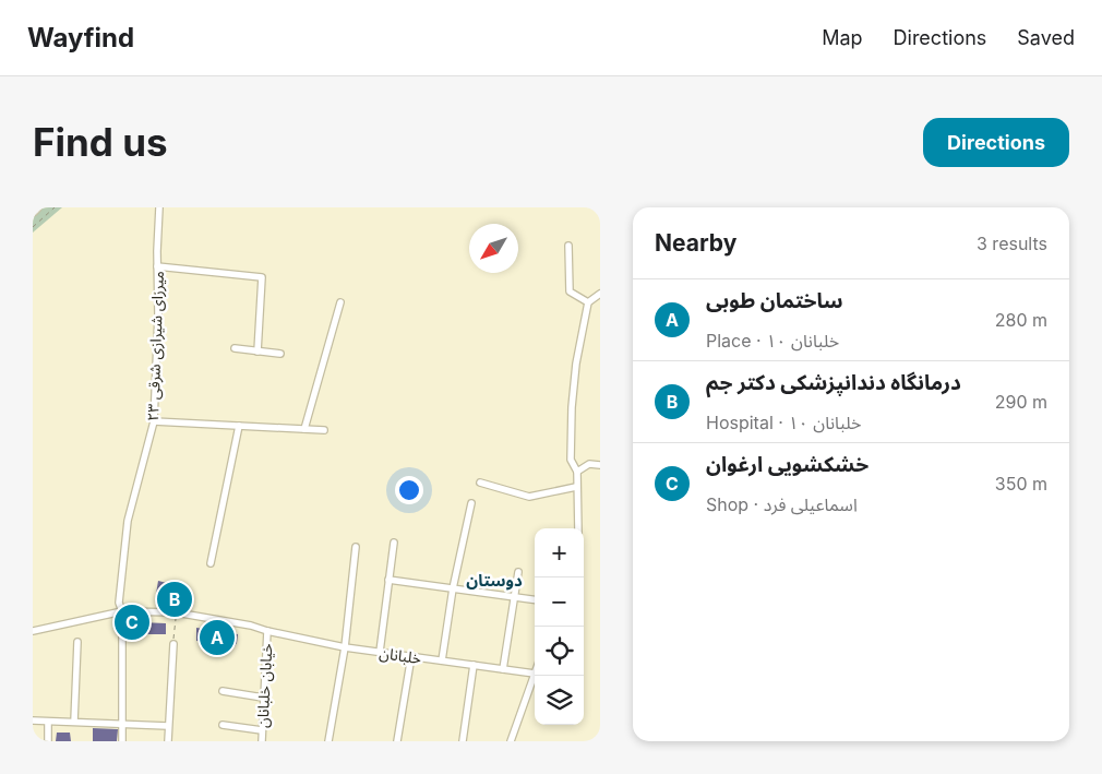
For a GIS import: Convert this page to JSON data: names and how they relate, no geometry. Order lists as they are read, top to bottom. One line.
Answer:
{"streets":{"street":["۲۳ میرزای شیرازی شرقی","خلبانان","خیابان خلبانان"]},"crossings":[["۲۳ میرزای شیرازی شرقی","خلبانان"],["خلبانان","خیابان خلبانان"]],"districts":["دوستان"],"north":"bottom left","page":{"header":"Wayfind","nav":["Map","Directions","Saved"],"buttons":"Directions","title":"Find us","heading":["Nearby","3 results"],"list":[{"mark":"A","name":"ساختمان طوبی","note":"Place · ۱۰ خلبانان","value":"280 m"},{"mark":"B","name":"درمانگاه دندانپزشکی دکتر جم","note":"Hospital · ۱۰ خلبانان","value":"290 m"},{"mark":"C","name":"خشکشویی ارغوان","note":"Shop · اسماعیلی فرد","value":"350 m"}],"map_buttons":["+","−"],"pins":["B","C","A"]}}
